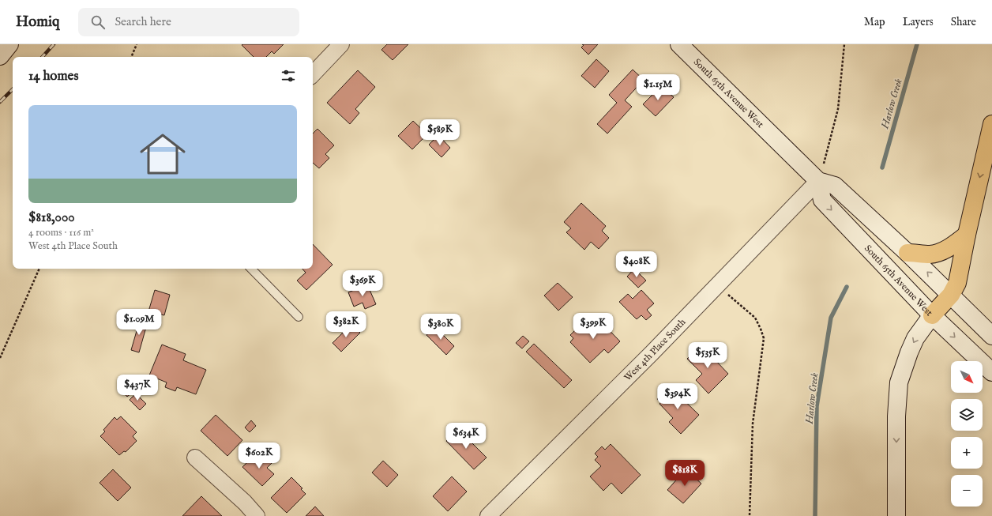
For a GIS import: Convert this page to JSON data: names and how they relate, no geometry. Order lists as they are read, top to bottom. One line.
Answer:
{"streets":{"street":["South 65th Avenue West","West 4th Place South"]},"crossings":[["South 65th Avenue West","West 4th Place South"]],"water":["Harlow Creek"],"north":"bottom right","page":{"header":"Homiq","search":"Search here","nav":["Map","Layers","Share"],"heading":"14 homes","price":["$1.15M","$589K","$408K","$369K","$1.09M","$382K","$399K","$380K","$535K","$437K","$394K","$634K","$602K","$818K"],"list":[{"name":"$818,000","note":"4 rooms · 116 m² · West 4th Place South"}],"map_buttons":["+","−"]}}
